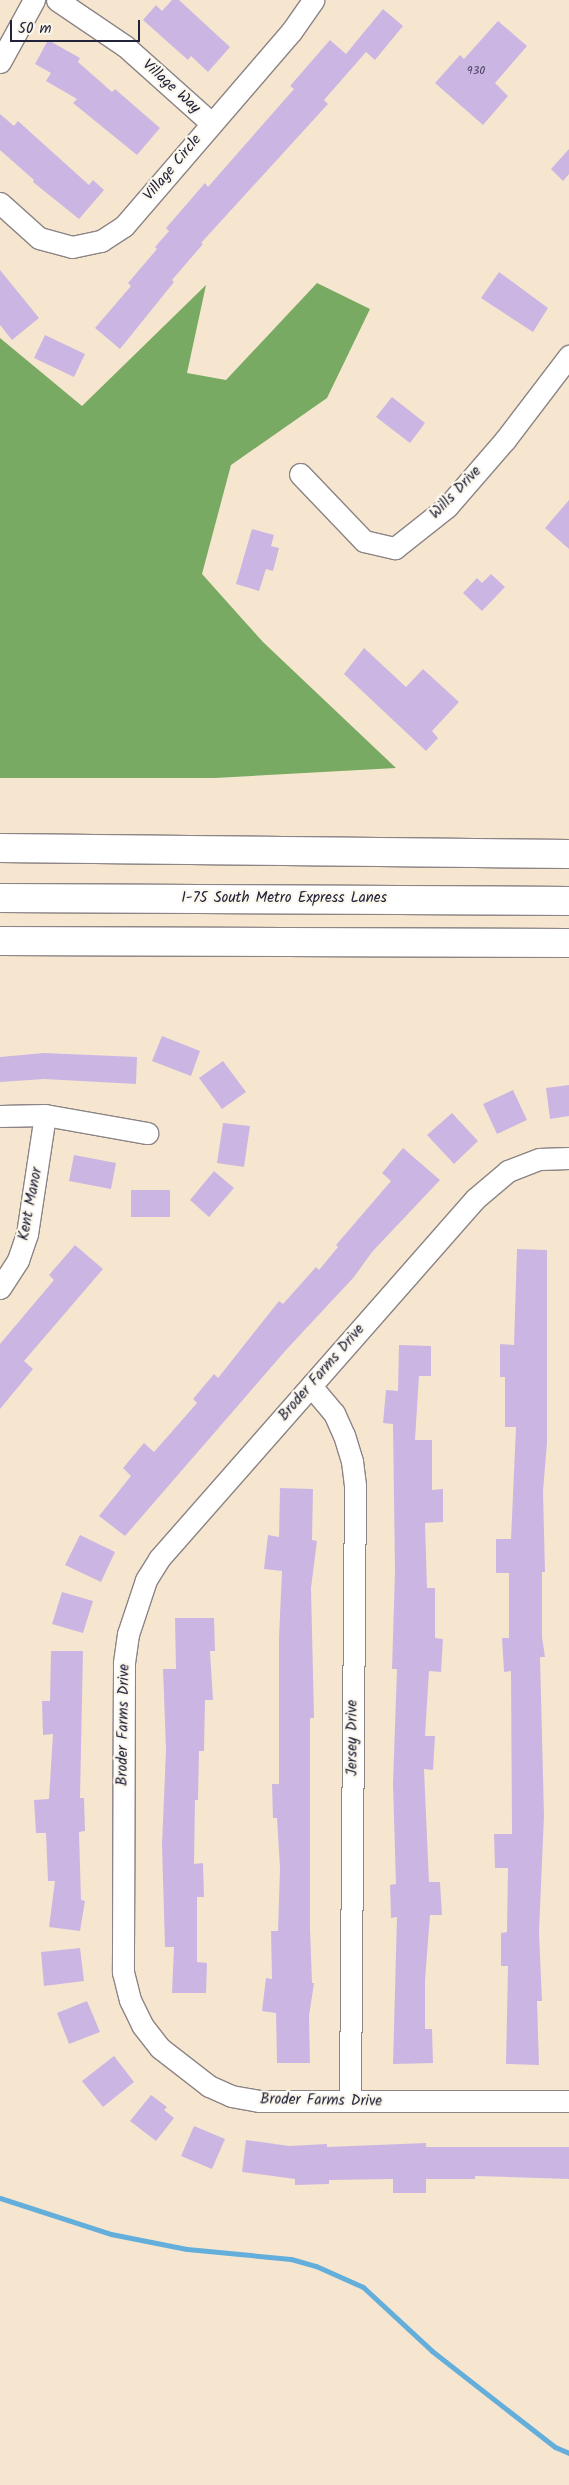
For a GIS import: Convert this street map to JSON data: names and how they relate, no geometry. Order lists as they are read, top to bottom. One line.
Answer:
{"streets":{"highway":["I-75 South Metro Express Lanes"],"street":["Village Way","Village Circle","Wills Drive","Kent Manor","Broder Farms Drive","Jersey Drive"]},"crossings":[["Village Way","Village Circle"],["Broder Farms Drive","Jersey Drive"]],"house_numbers":["930"],"scale_bar":"50 m"}
